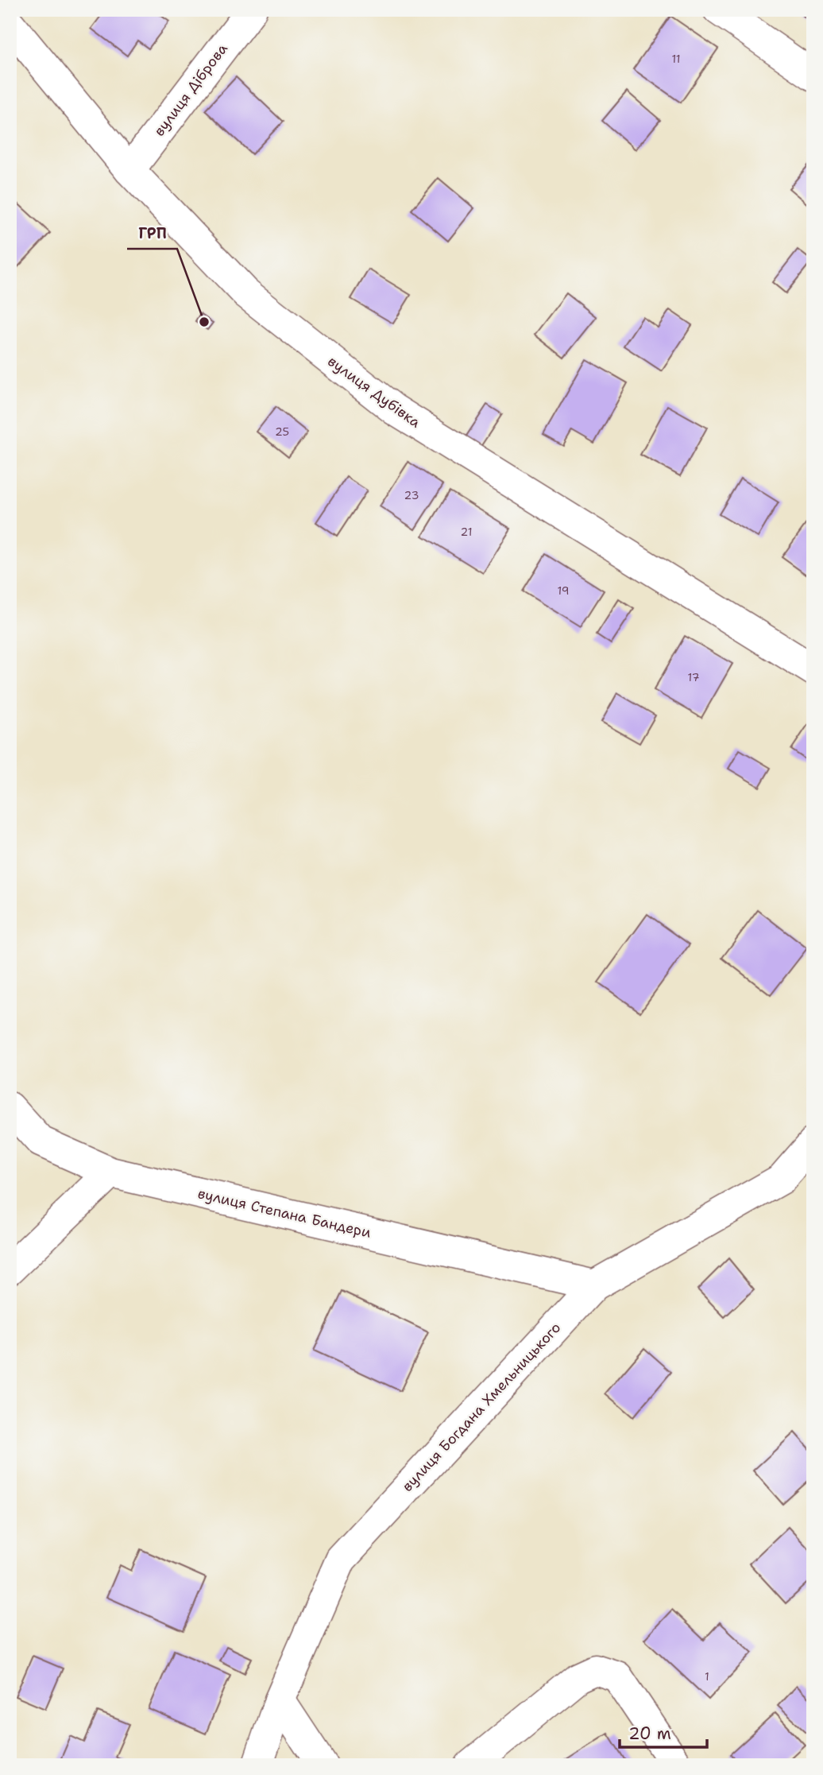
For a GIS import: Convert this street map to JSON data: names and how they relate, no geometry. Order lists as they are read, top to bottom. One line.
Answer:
{"streets":{"street":["вулиця Діброва","вулиця Дубівка","вулиця Степана Бандери","вулиця Богдана Хмельницького"]},"crossings":[["вулиця Діброва","вулиця Дубівка"],["вулиця Степана Бандери","вулиця Богдана Хмельницького"]],"places":["ГРП"],"house_numbers":["11","25","23","21","19","17","1"],"scale_bar":"20 m"}
